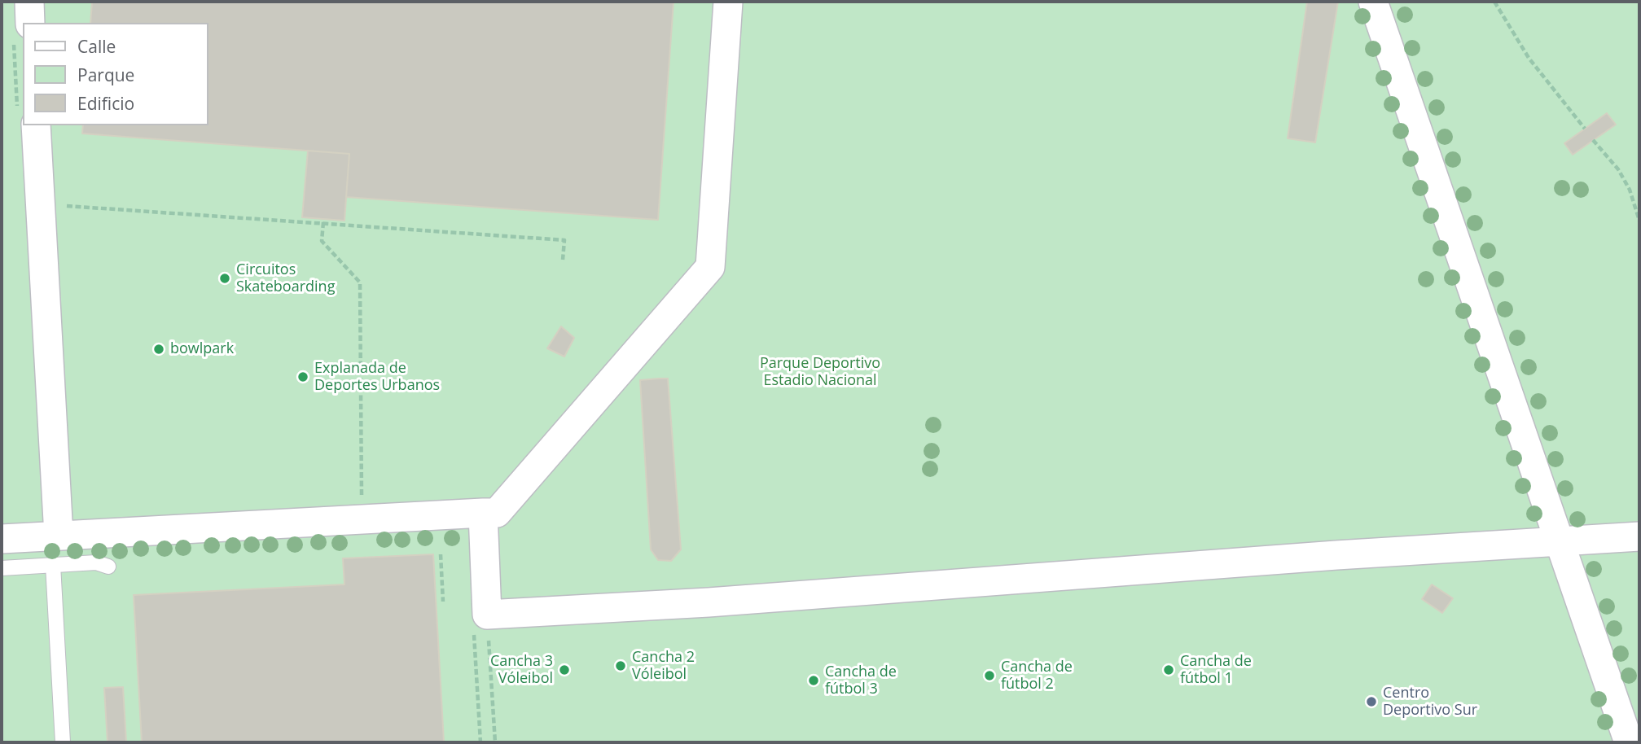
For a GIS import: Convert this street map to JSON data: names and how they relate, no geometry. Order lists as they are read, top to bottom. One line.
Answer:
{"parks":["Parque Deportivo Estadio Nacional"],"places":["Circuitos Skateboarding","bowlpark","Explanada de Deportes Urbanos","Cancha 2 Vóleibol","Cancha 3 Vóleibol","Cancha de fútbol 1","Cancha de fútbol 2","Cancha de fútbol 3","Centro Deportivo Sur"],"legend":["Calle","Parque","Edificio"]}
